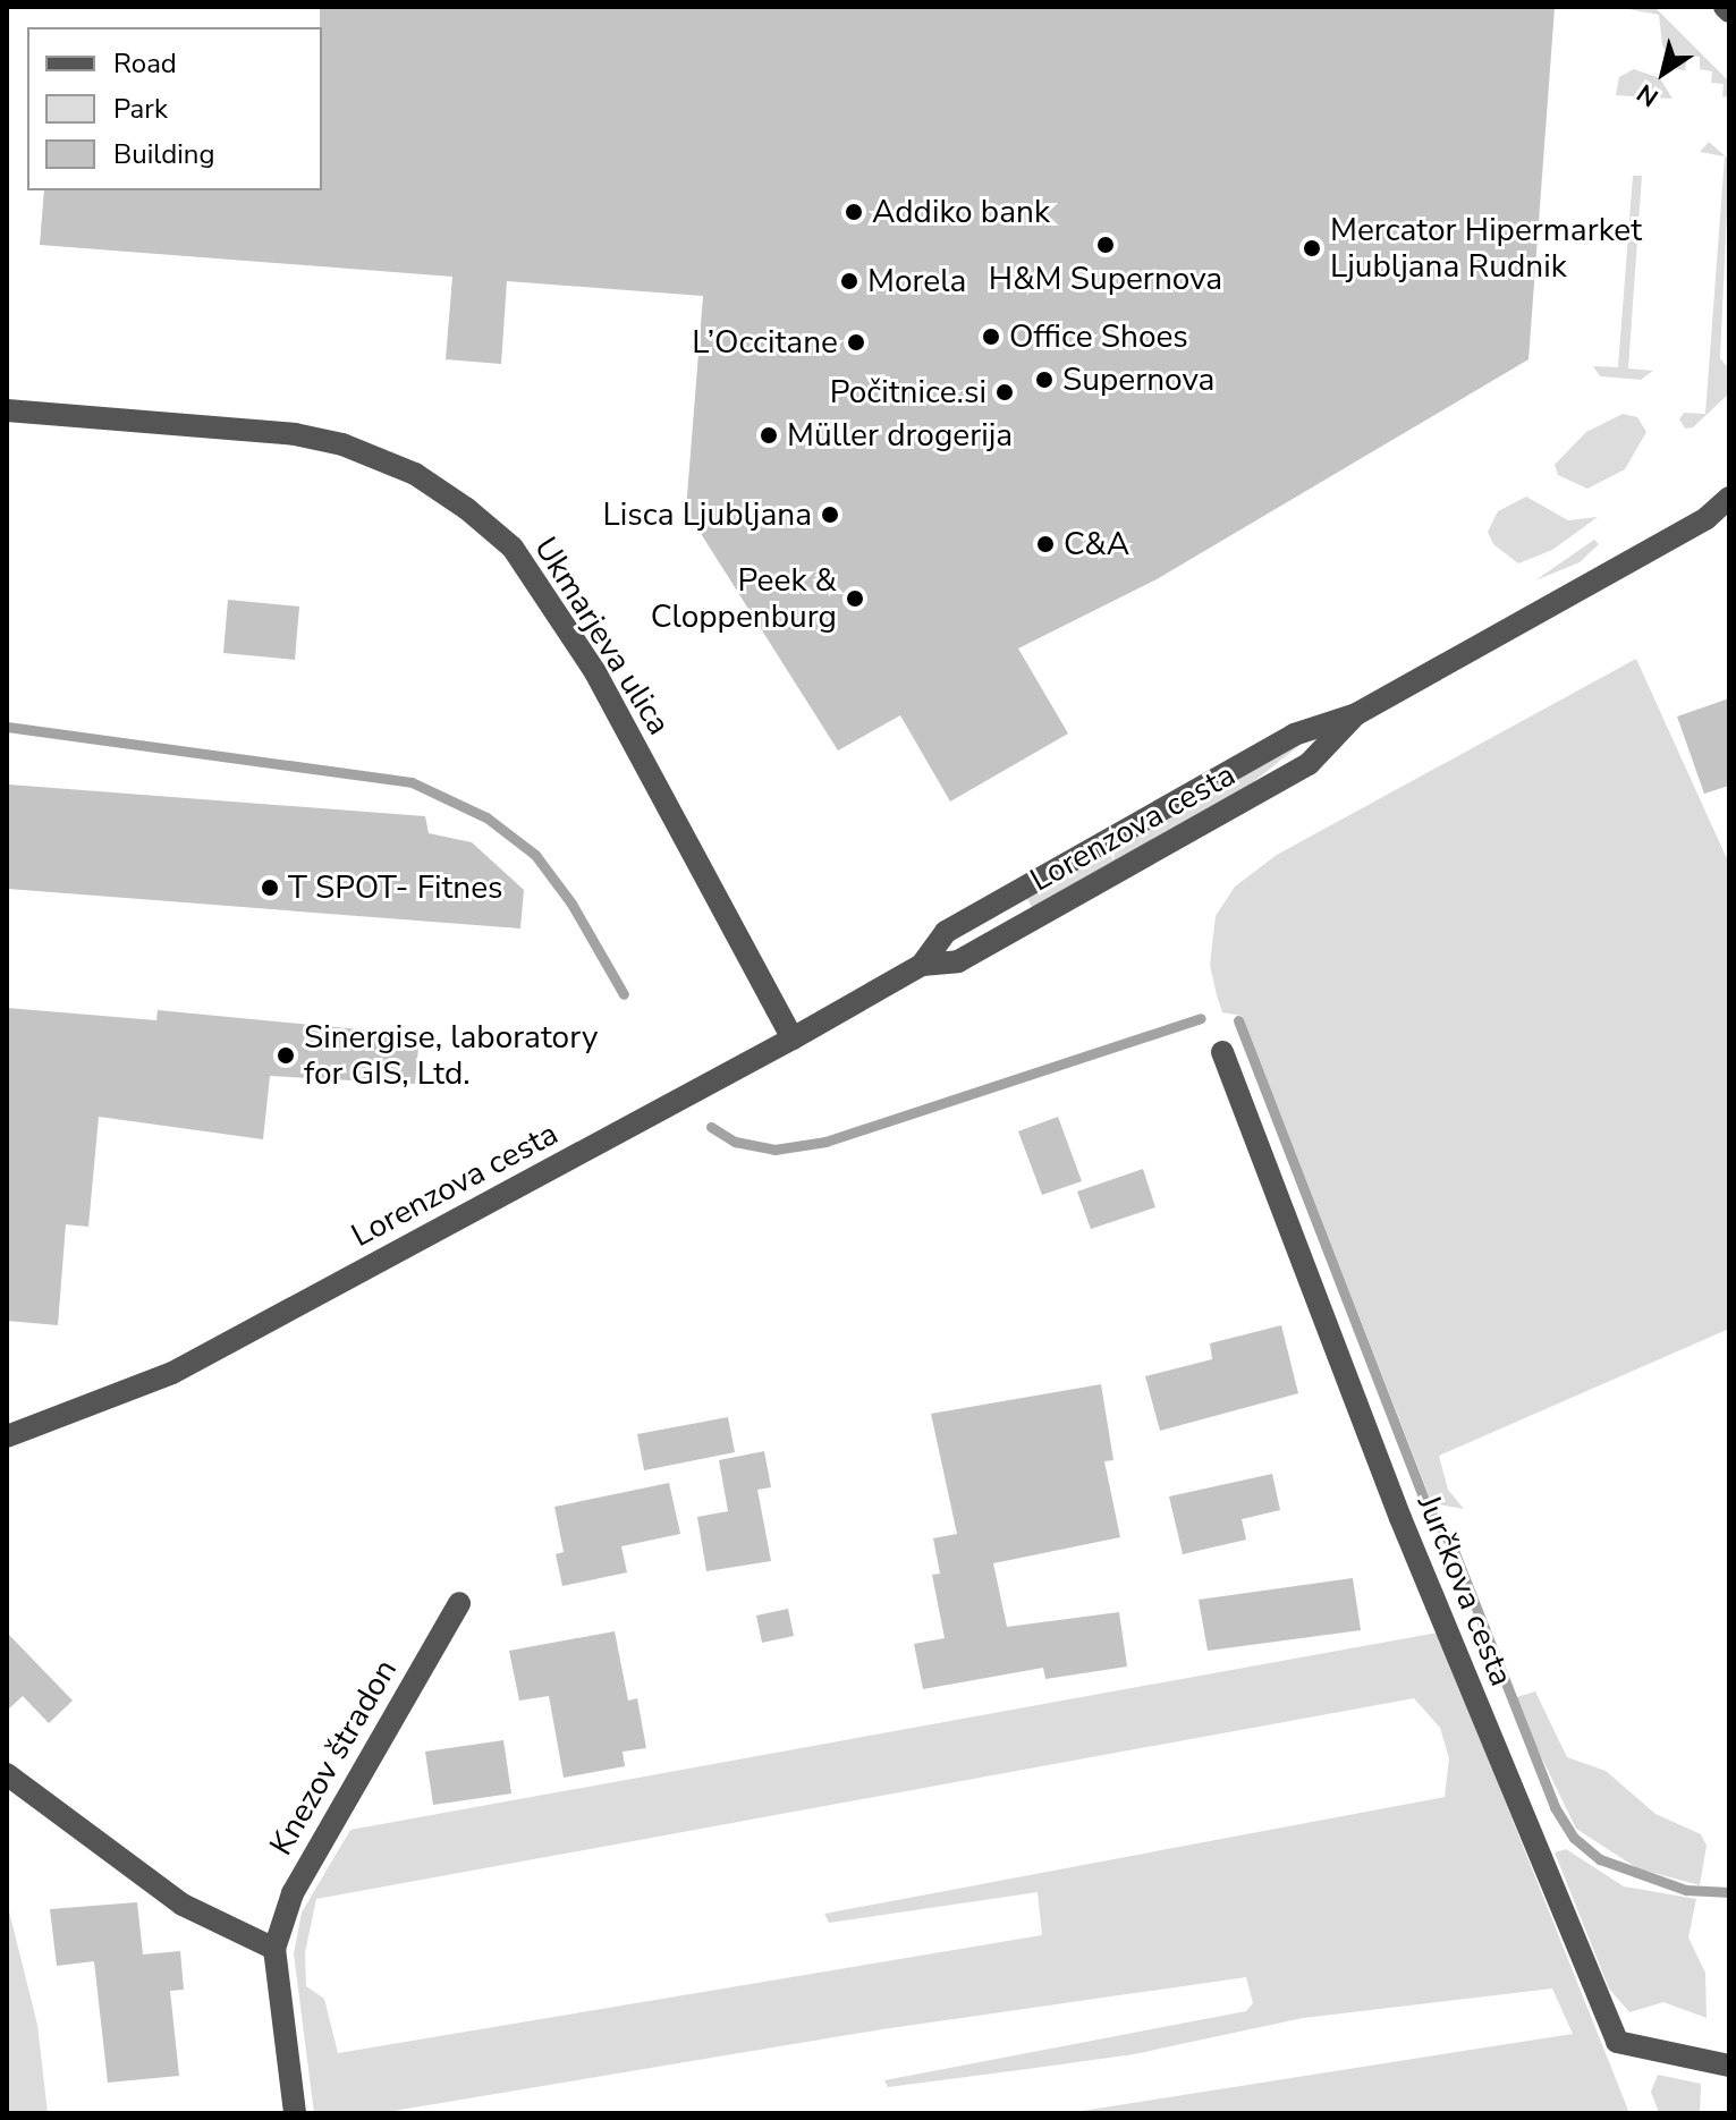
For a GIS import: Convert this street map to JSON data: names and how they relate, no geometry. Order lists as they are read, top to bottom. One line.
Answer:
{"streets":{"street":["Ukmarjeva ulica","Lorenzova cesta","Jurčkova cesta","Knezov štradon"]},"crossings":[["Ukmarjeva ulica","Lorenzova cesta"]],"places":["Addiko bank","H&M Supernova","Mercator Hipermarket Ljubljana Rudnik","Morela","Office Shoes","L’Occitane","Supernova","Počitnice.si","Müller drogerija","Lisca Ljubljana","C&A","Peek & Cloppenburg","T SPOT- Fitnes","Sinergise, laboratory for GIS, Ltd."],"legend":["Road","Park","Building"],"north":"bottom left"}
